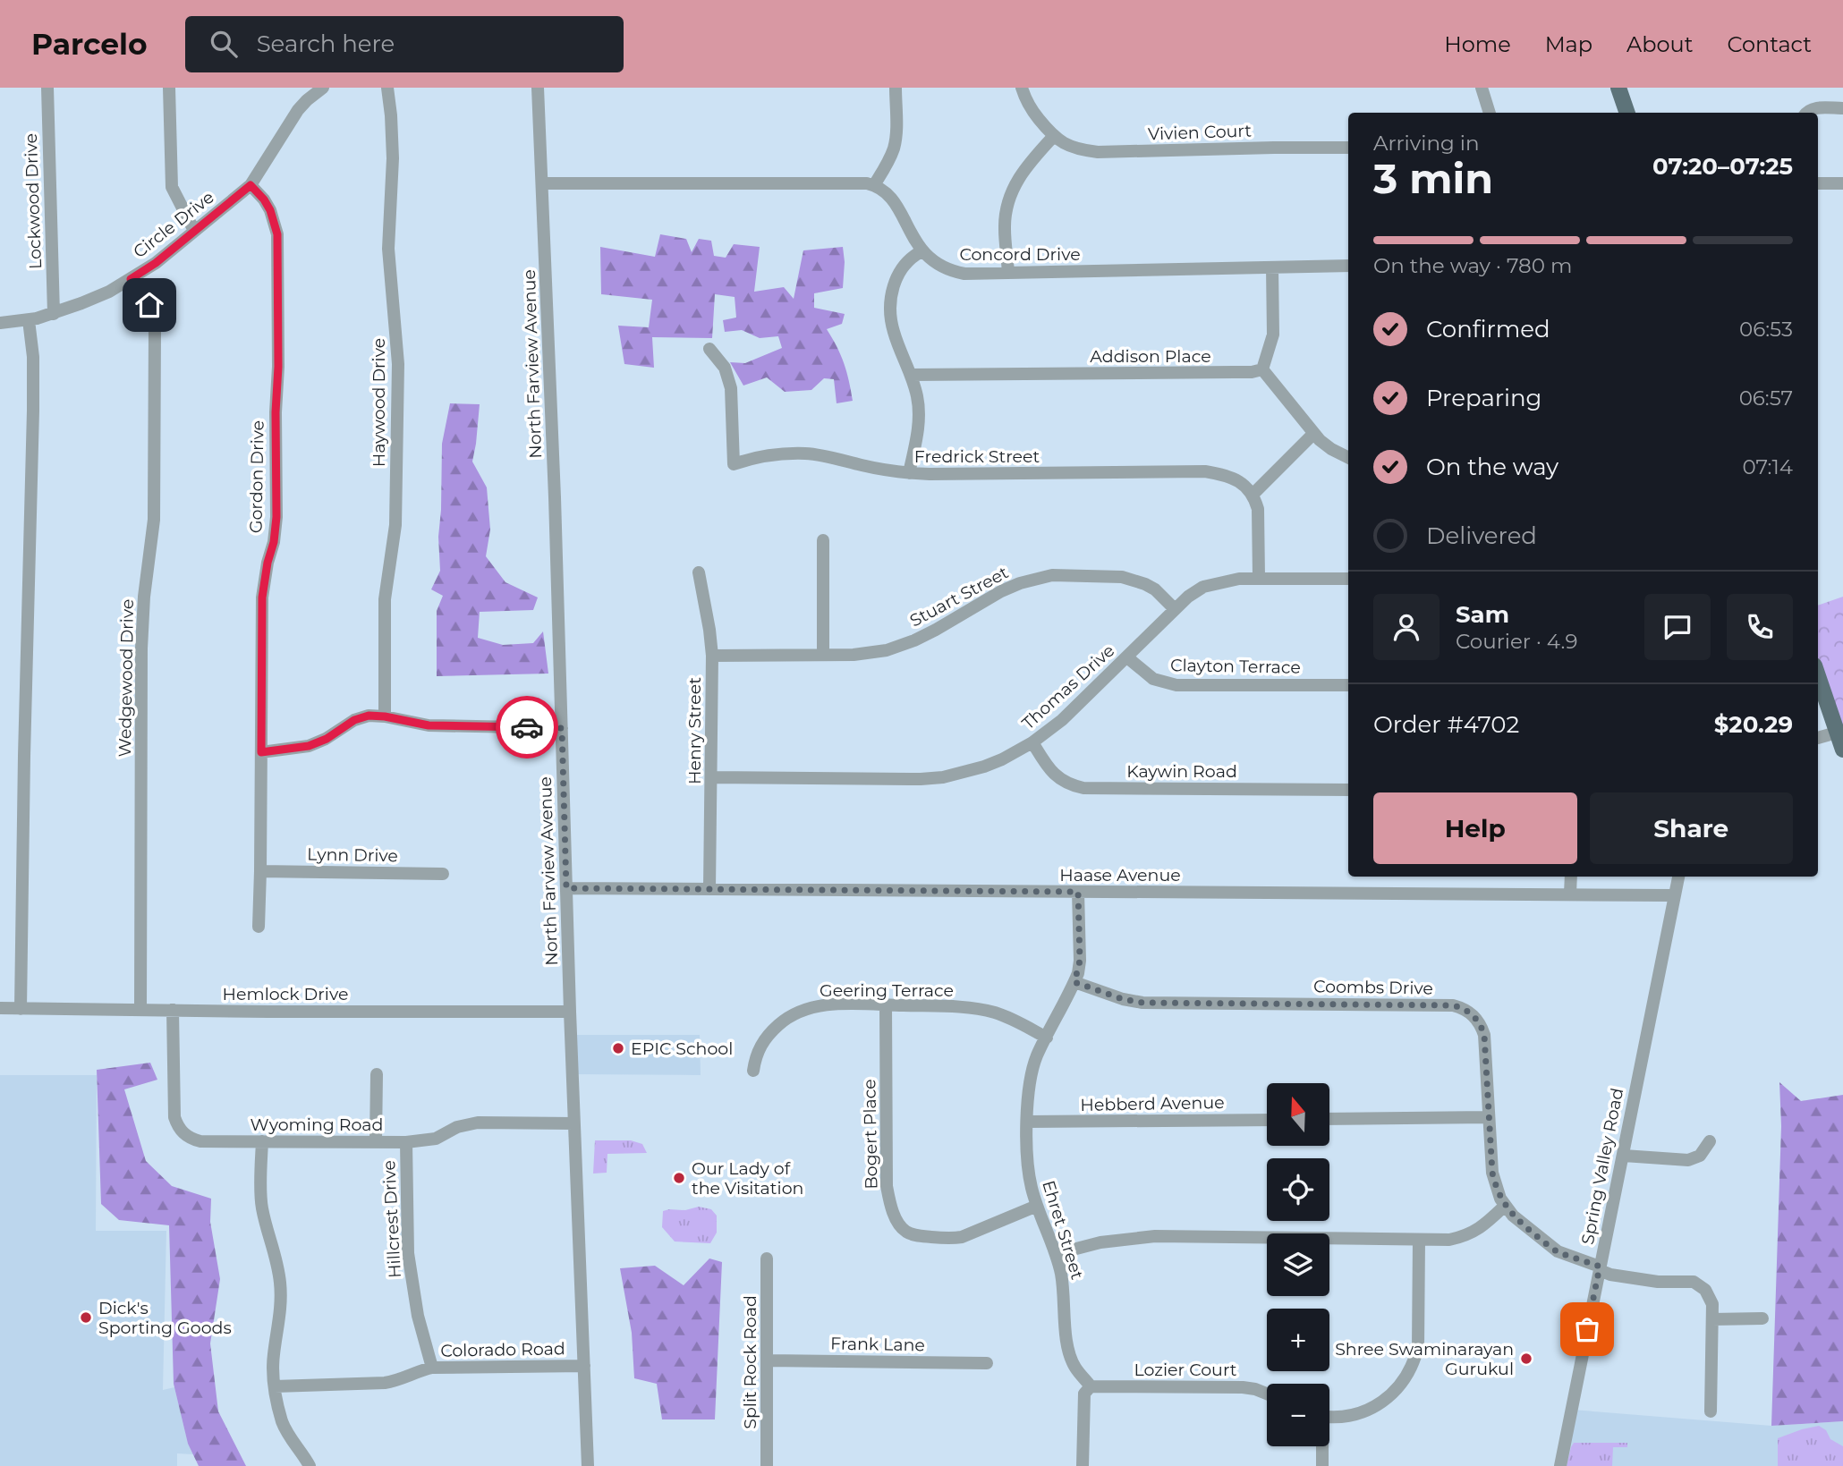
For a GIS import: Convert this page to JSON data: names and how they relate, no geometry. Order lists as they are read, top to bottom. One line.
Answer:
{"streets":{"street":["Vivien Court","Lockwood Drive","Circle Drive","Concord Drive","Addison Place","North Farview Avenue","Haywood Drive","Fredrick Street","Gordon Drive","Stuart Street","Clayton Terrace","Wedgewood Drive","Thomas Drive","Henry Street","Kaywin Road","Lynn Drive","Haase Avenue","Coombs Drive","Geering Terrace","Hemlock Drive","Hebberd Avenue","Wyoming Road","Bogert Place","Spring Valley Road","Hillcrest Drive","Ehret Street","Frank Lane","Colorado Road","Split Rock Road","Lozier Court"]},"crossings":[["Lockwood Drive","Circle Drive"],["Circle Drive","Gordon Drive"],["Circle Drive","Wedgewood Drive"],["North Farview Avenue","Haase Avenue"],["North Farview Avenue","Hemlock Drive"],["North Farview Avenue","Wyoming Road"],["North Farview Avenue","Colorado Road"],["Gordon Drive","Lynn Drive"],["Stuart Street","Thomas Drive"],["Stuart Street","Henry Street"],["Clayton Terrace","Thomas Drive"],["Wedgewood Drive","Hemlock Drive"],["Thomas Drive","Henry Street"],["Thomas Drive","Kaywin Road"],["Henry Street","Haase Avenue"],["Haase Avenue","Spring Valley Road"],["Haase Avenue","Ehret Street"],["Coombs Drive","Spring Valley Road"],["Coombs Drive","Ehret Street"],["Geering Terrace","Bogert Place"],["Geering Terrace","Ehret Street"],["Hemlock Drive","Wyoming Road"],["Hebberd Avenue","Ehret Street"],["Wyoming Road","Hillcrest Drive"],["Bogert Place","Ehret Street"],["Hillcrest Drive","Colorado Road"],["Ehret Street","Lozier Court"],["Frank Lane","Split Rock Road"]],"places":["EPIC School","Our Lady of the Visitation","Dick's Sporting Goods","Shree Swaminarayan Gurukul"],"north":"top","page":{"header":"Parcelo","search":"Search here","nav":["Home","Map","About","Contact"],"heading":["3 min","Arriving in","07:20–07:25"],"panel":["Sam","Courier · 4.9","Order #4702","$20.29"],"bar":"On the way · 780 m","list":[["Confirmed","06:53"],["Preparing","06:57"],["On the way","07:14"],"Delivered"],"buttons":["Help","Share"],"map_buttons":["+","−"]}}
